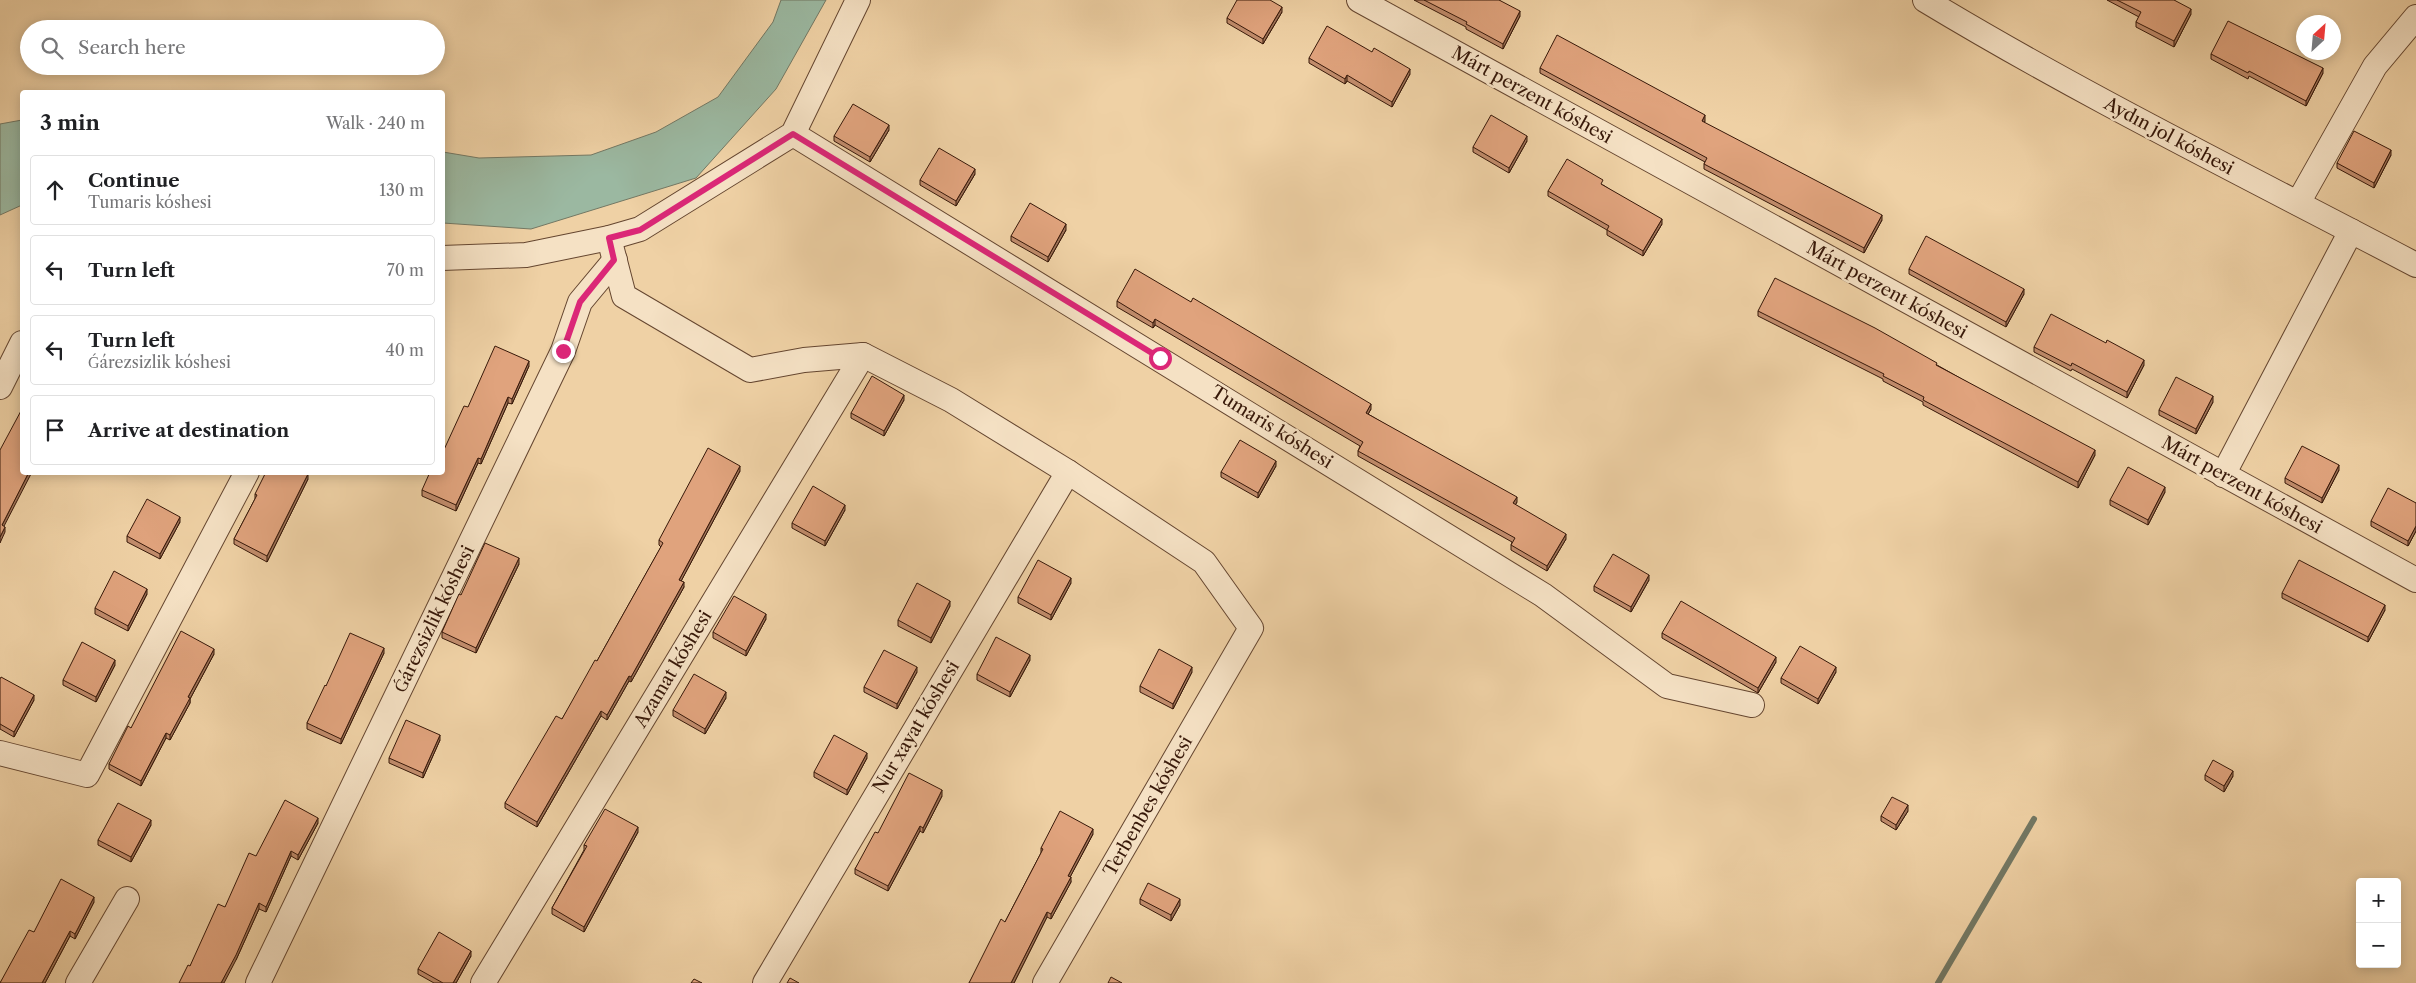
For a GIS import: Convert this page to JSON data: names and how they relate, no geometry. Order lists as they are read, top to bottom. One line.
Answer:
{"streets":{"street":["Márt perzent kóshesi","Aydın jol kóshesi","Tumaris kóshesi","Ǵárezsizlik kóshesi","Azamat kóshesi","Nur xayat kóshesi","Terbenbes kóshesi"]},"crossings":[["Nur xayat kóshesi","Terbenbes kóshesi"]],"north":"top right","page":{"search":"Search here","heading":["3 min","Walk · 240 m"],"list":[["Continue","Tumaris kóshesi","130 m"],["Turn left","70 m"],["Turn left","Ǵárezsizlik kóshesi","40 m"],"Arrive at destination"],"map_buttons":["+","−"]}}
